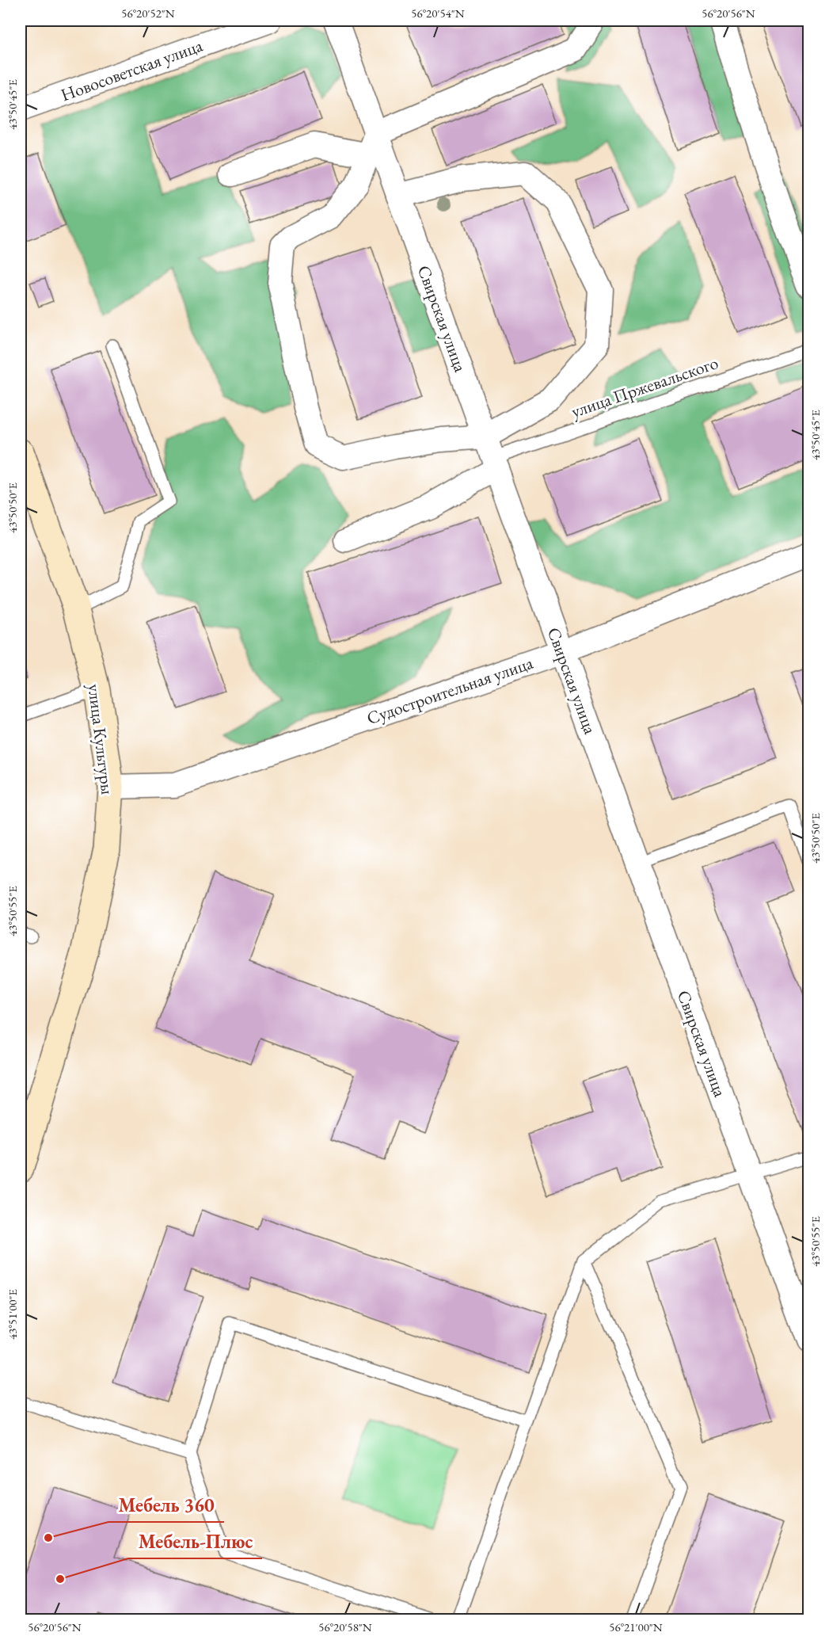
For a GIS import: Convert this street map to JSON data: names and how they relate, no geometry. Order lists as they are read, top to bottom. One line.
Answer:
{"streets":{"main road":["улица Культуры"],"street":["Новосоветская улица","Свирская улица","Судостроительная улица"],"lane":["улица Пржевальского"]},"crossings":[["Свирская улица","улица Пржевальского"],["Свирская улица","Судостроительная улица"],["Судостроительная улица","улица Культуры"]],"places":["Мебель 360","Мебель-Плюс"],"coordinates":["56°20'52\"N","56°20'54\"N","56°20'56\"N","43°50'45\"E","43°50'50\"E","43°50'55\"E","43°51'00\"E","56°20'58\"N","56°21'00\"N"]}
